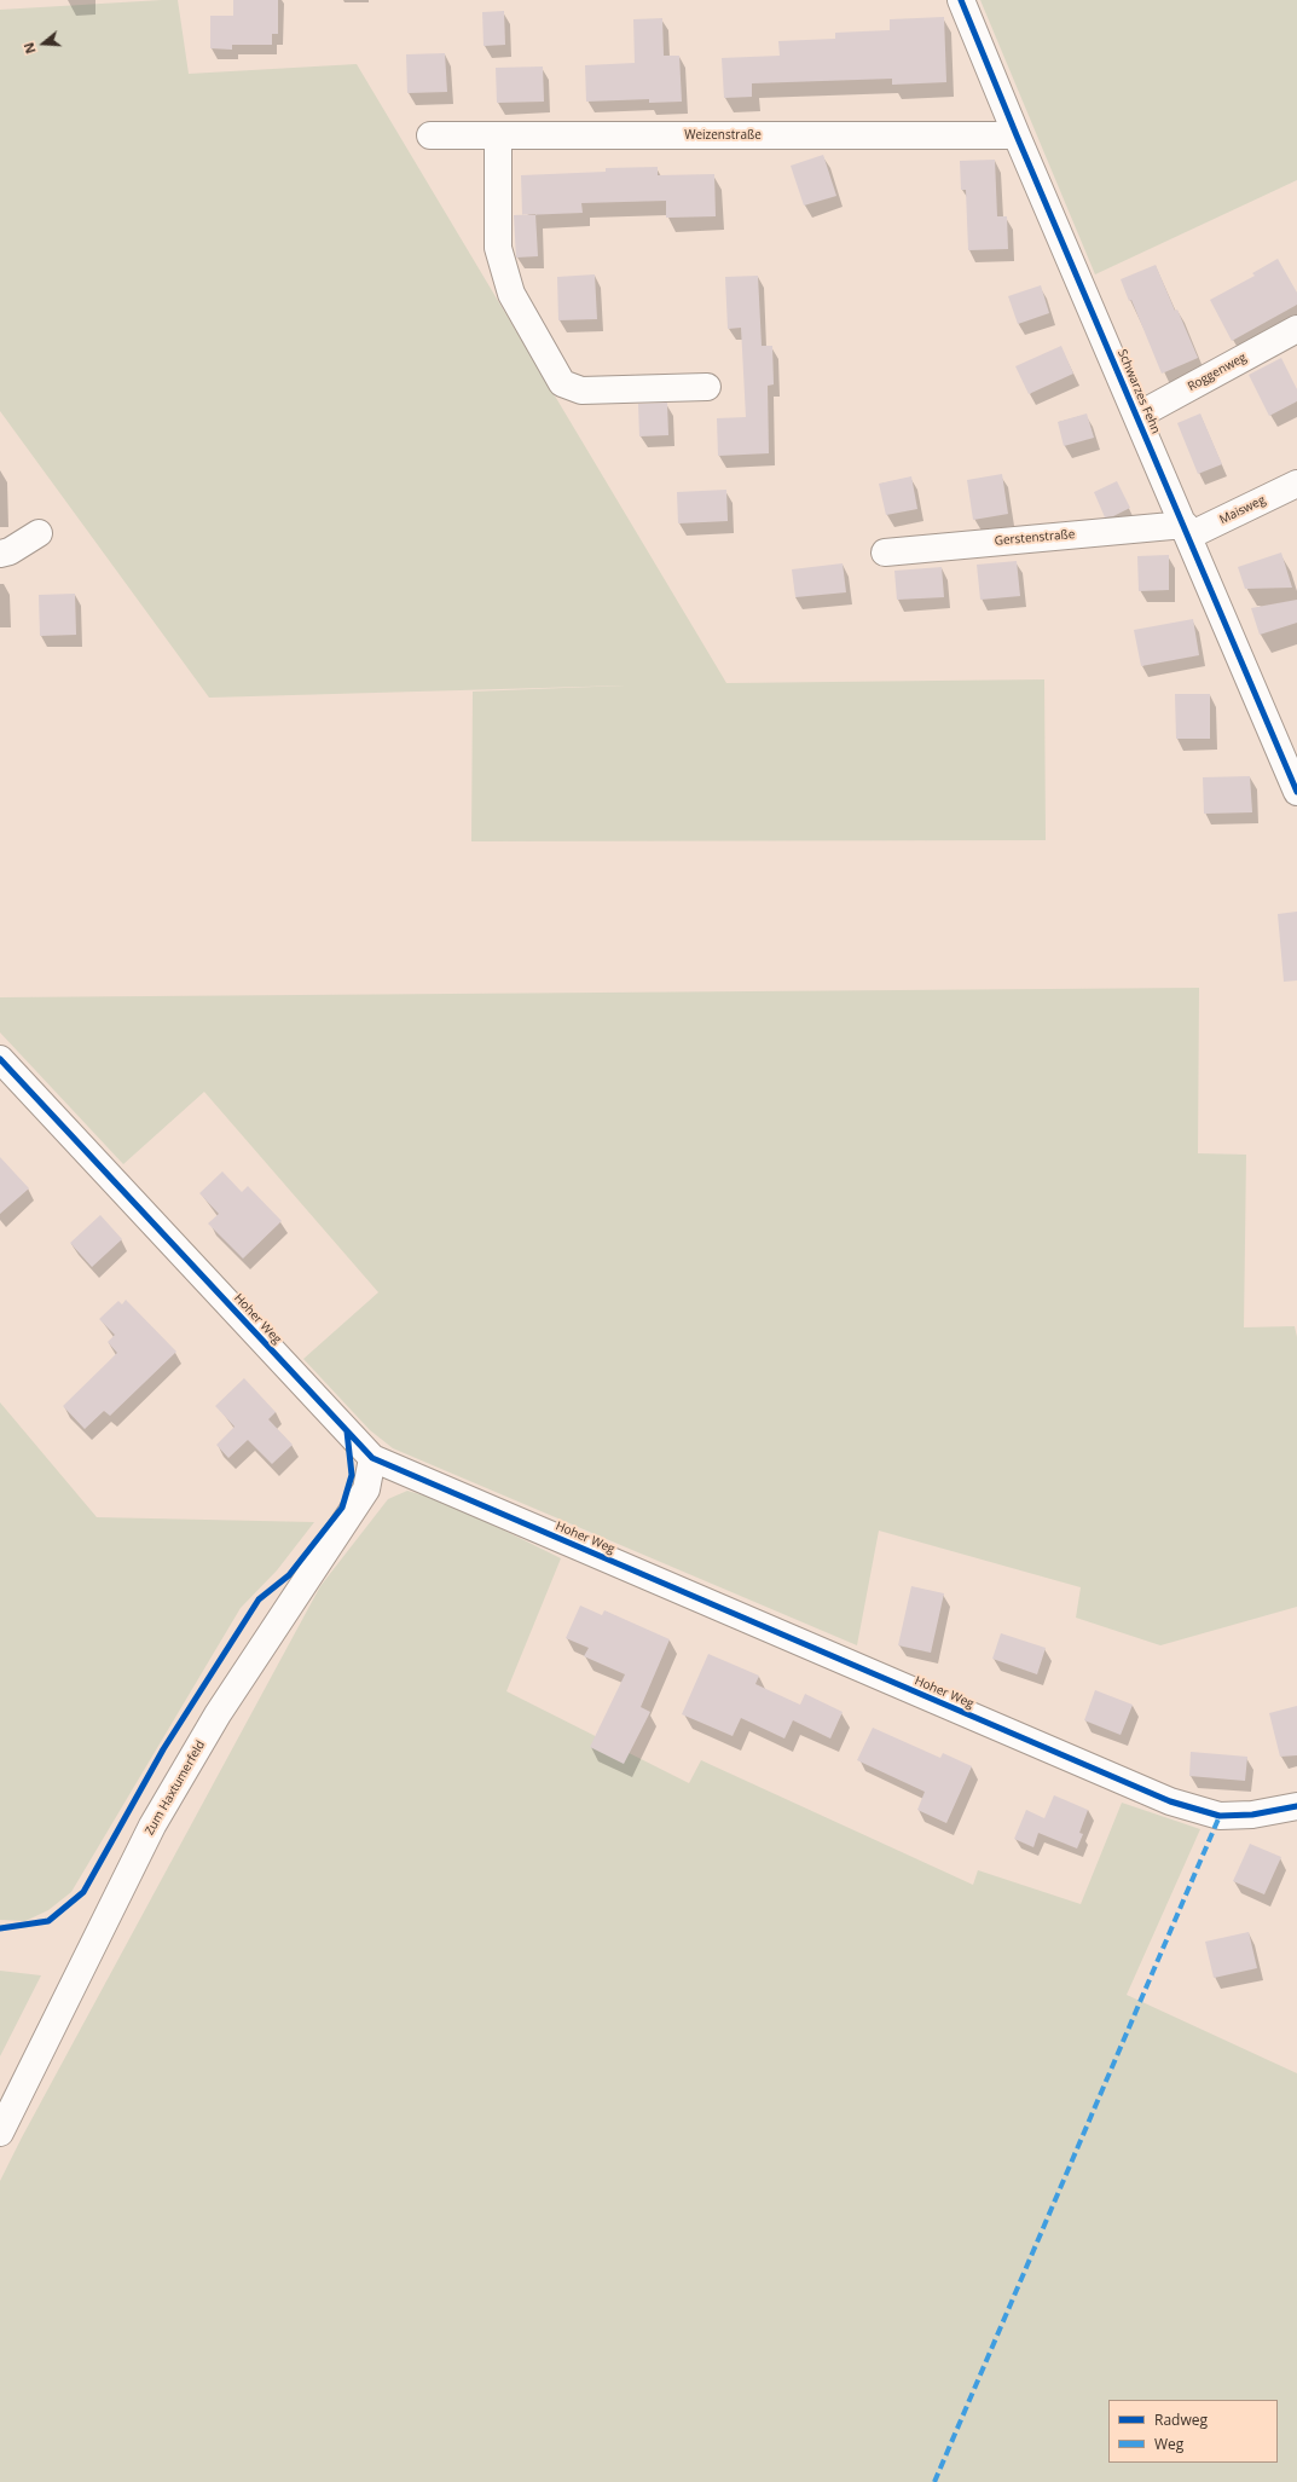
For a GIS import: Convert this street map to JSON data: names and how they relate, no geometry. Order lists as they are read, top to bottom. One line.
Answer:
{"streets":{"street":["Weizenstraße","Roggenweg","Schwarzes Fehn","Maisweg","Gerstenstraße","Hoher Weg","Zum Haxtumerfeld"]},"crossings":[["Weizenstraße","Schwarzes Fehn"],["Roggenweg","Schwarzes Fehn"],["Schwarzes Fehn","Maisweg"],["Schwarzes Fehn","Gerstenstraße"],["Maisweg","Gerstenstraße"],["Hoher Weg","Zum Haxtumerfeld"]],"legend":["Radweg","Weg"],"north":"left"}
